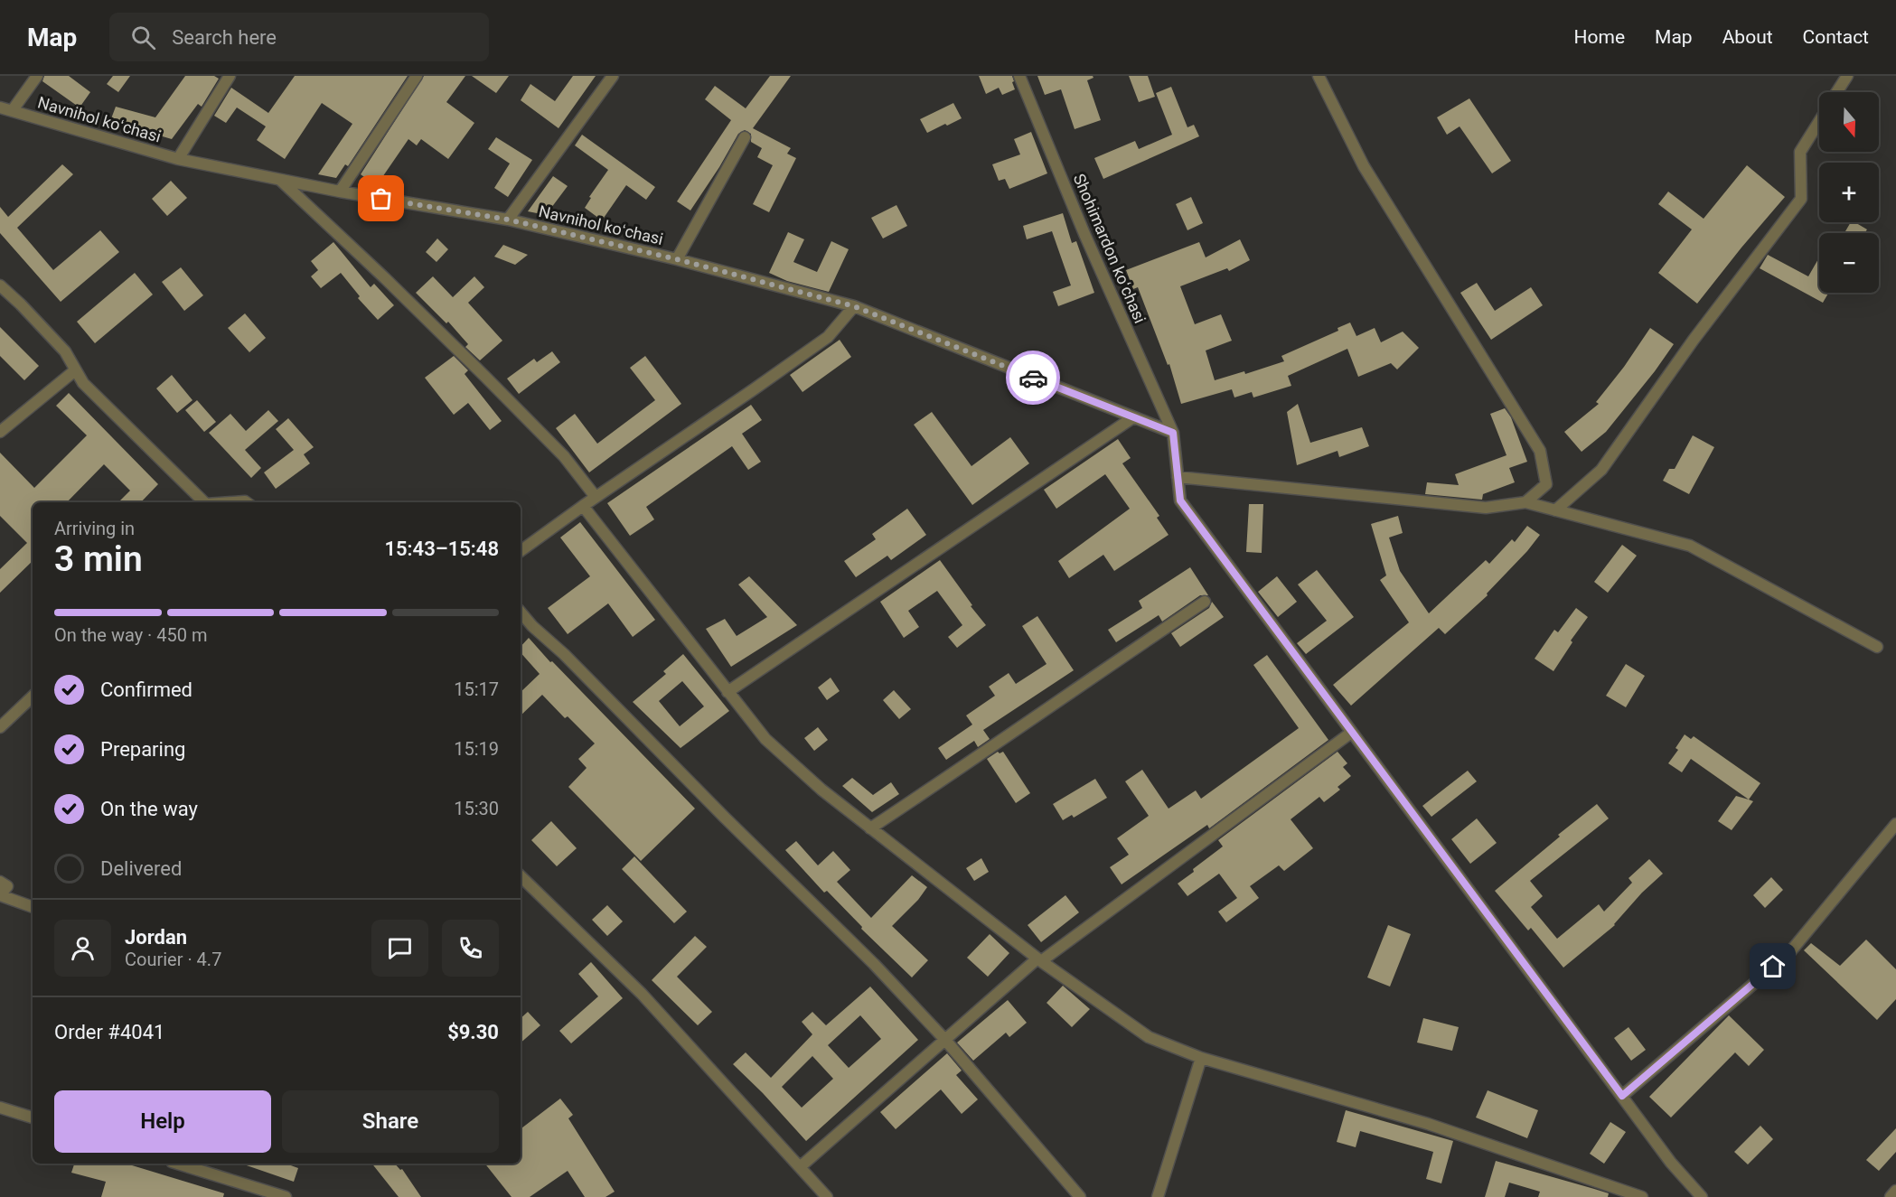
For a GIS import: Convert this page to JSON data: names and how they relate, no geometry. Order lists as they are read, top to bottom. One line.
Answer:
{"streets":{"street":["Navnihol koʻchasi","Shohimardon koʻchasi"]},"north":"bottom","page":{"header":"Map","search":"Search here","nav":["Home","Map","About","Contact"],"map_buttons":["+","−"],"heading":["3 min","Arriving in","15:43–15:48"],"panel":["Jordan","Courier · 4.7","Order #4041","$9.30"],"bar":"On the way · 450 m","list":[["Confirmed","15:17"],["Preparing","15:19"],["On the way","15:30"],"Delivered"],"buttons":["Help","Share"]}}
